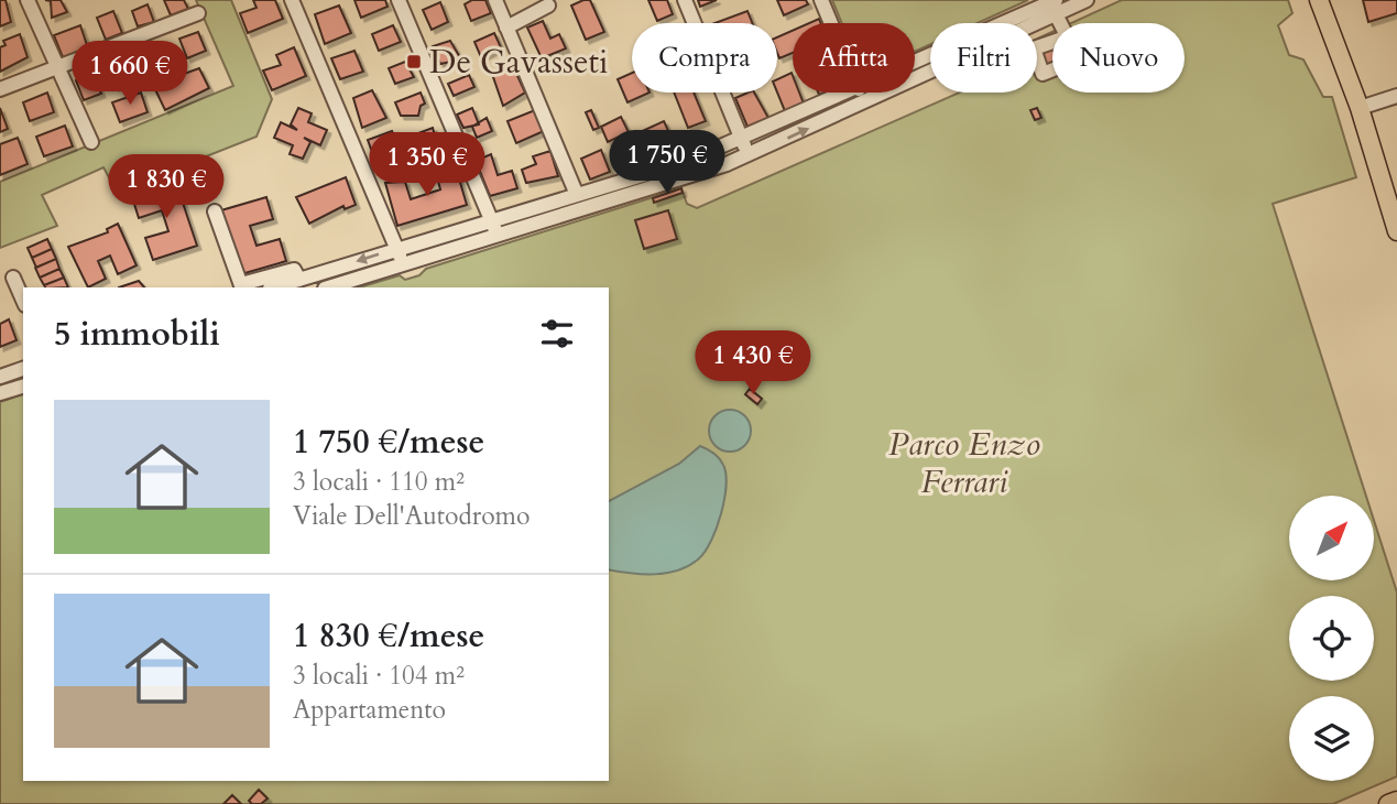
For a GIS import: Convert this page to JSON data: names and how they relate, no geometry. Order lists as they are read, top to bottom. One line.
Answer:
{"parks":["Parco Enzo Ferrari"],"places":{"transit":["De Gavasseti"]},"north":"top right","page":{"chip":["Compra","Affitta","Filtri","Nuovo"],"price":["1 660 €","1 750 €","1 350 €","1 830 €","1 430 €"],"heading":"5 immobili","list":[{"name":"1 750 €/mese","note":"3 locali · 110 m² · Viale Dell'Autodromo"},{"name":"1 830 €/mese","note":"3 locali · 104 m² · Appartamento"}]}}
